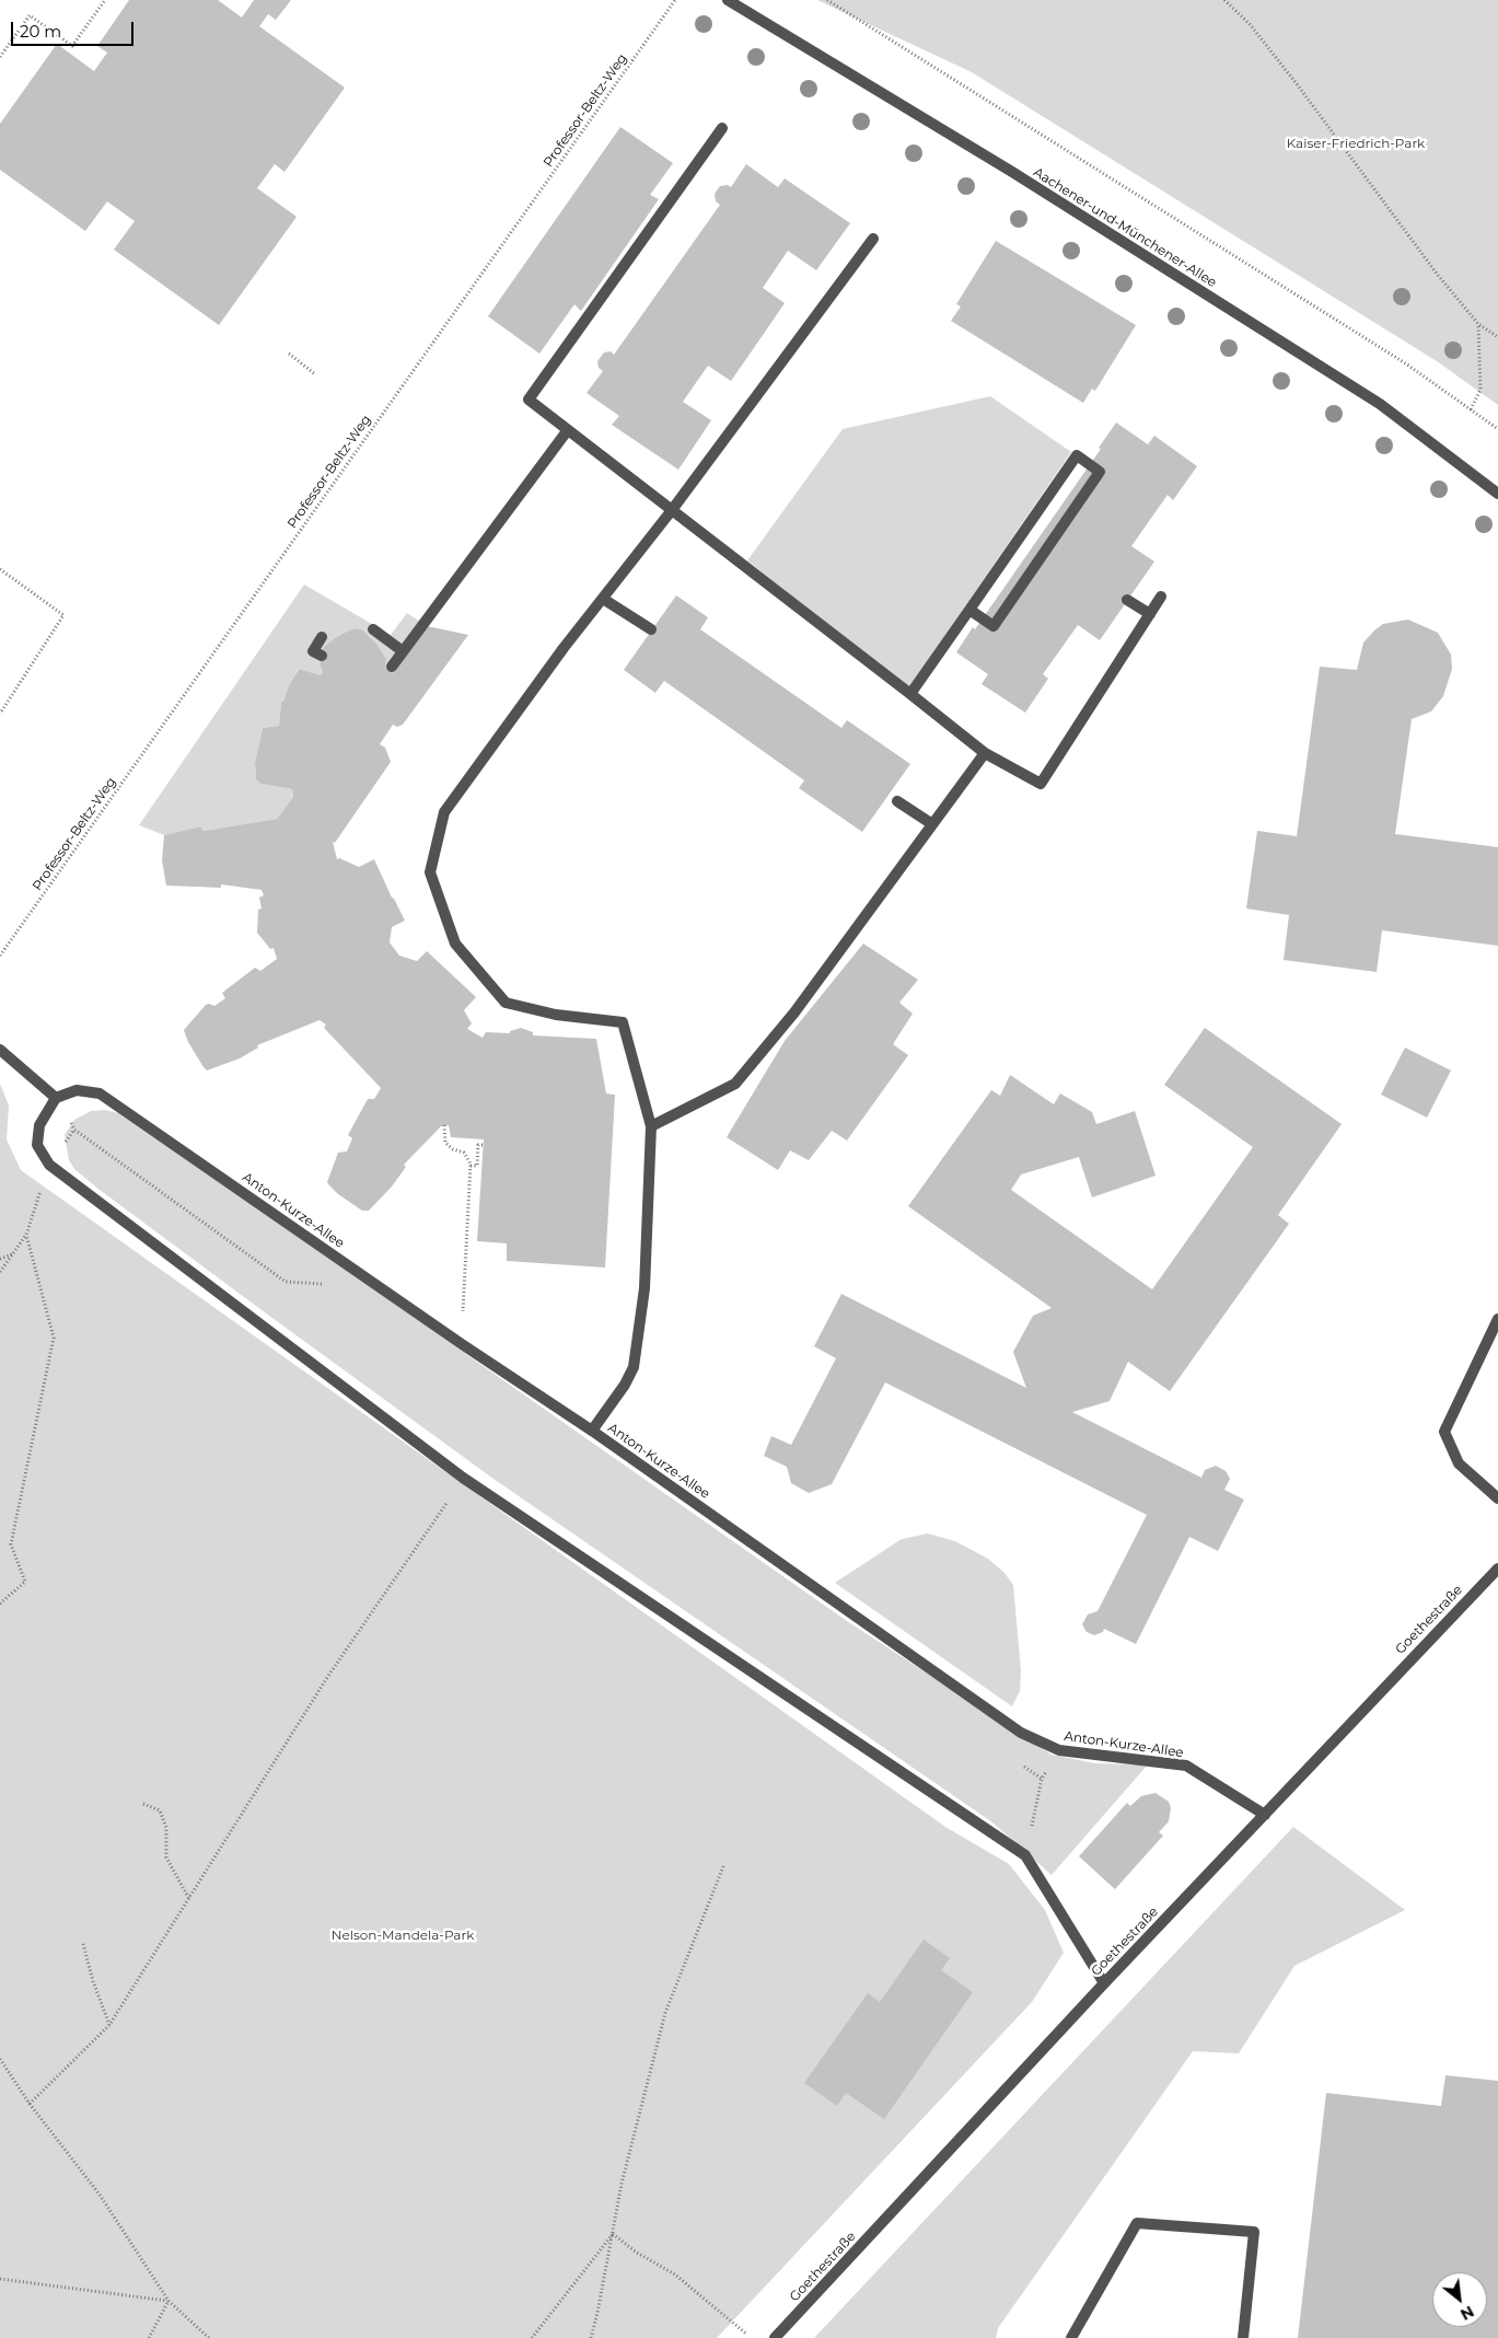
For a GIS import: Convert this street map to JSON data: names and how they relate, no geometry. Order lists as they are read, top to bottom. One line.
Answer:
{"streets":{"street":["Aachener-und-Münchener-Allee","Anton-Kurze-Allee","Goethestraße"],"path":["Professor-Beltz-Weg"]},"crossings":[["Anton-Kurze-Allee","Goethestraße"]],"parks":["Kaiser-Friedrich-Park","Nelson-Mandela-Park"],"scale_bar":"20 m","north":"bottom right"}
